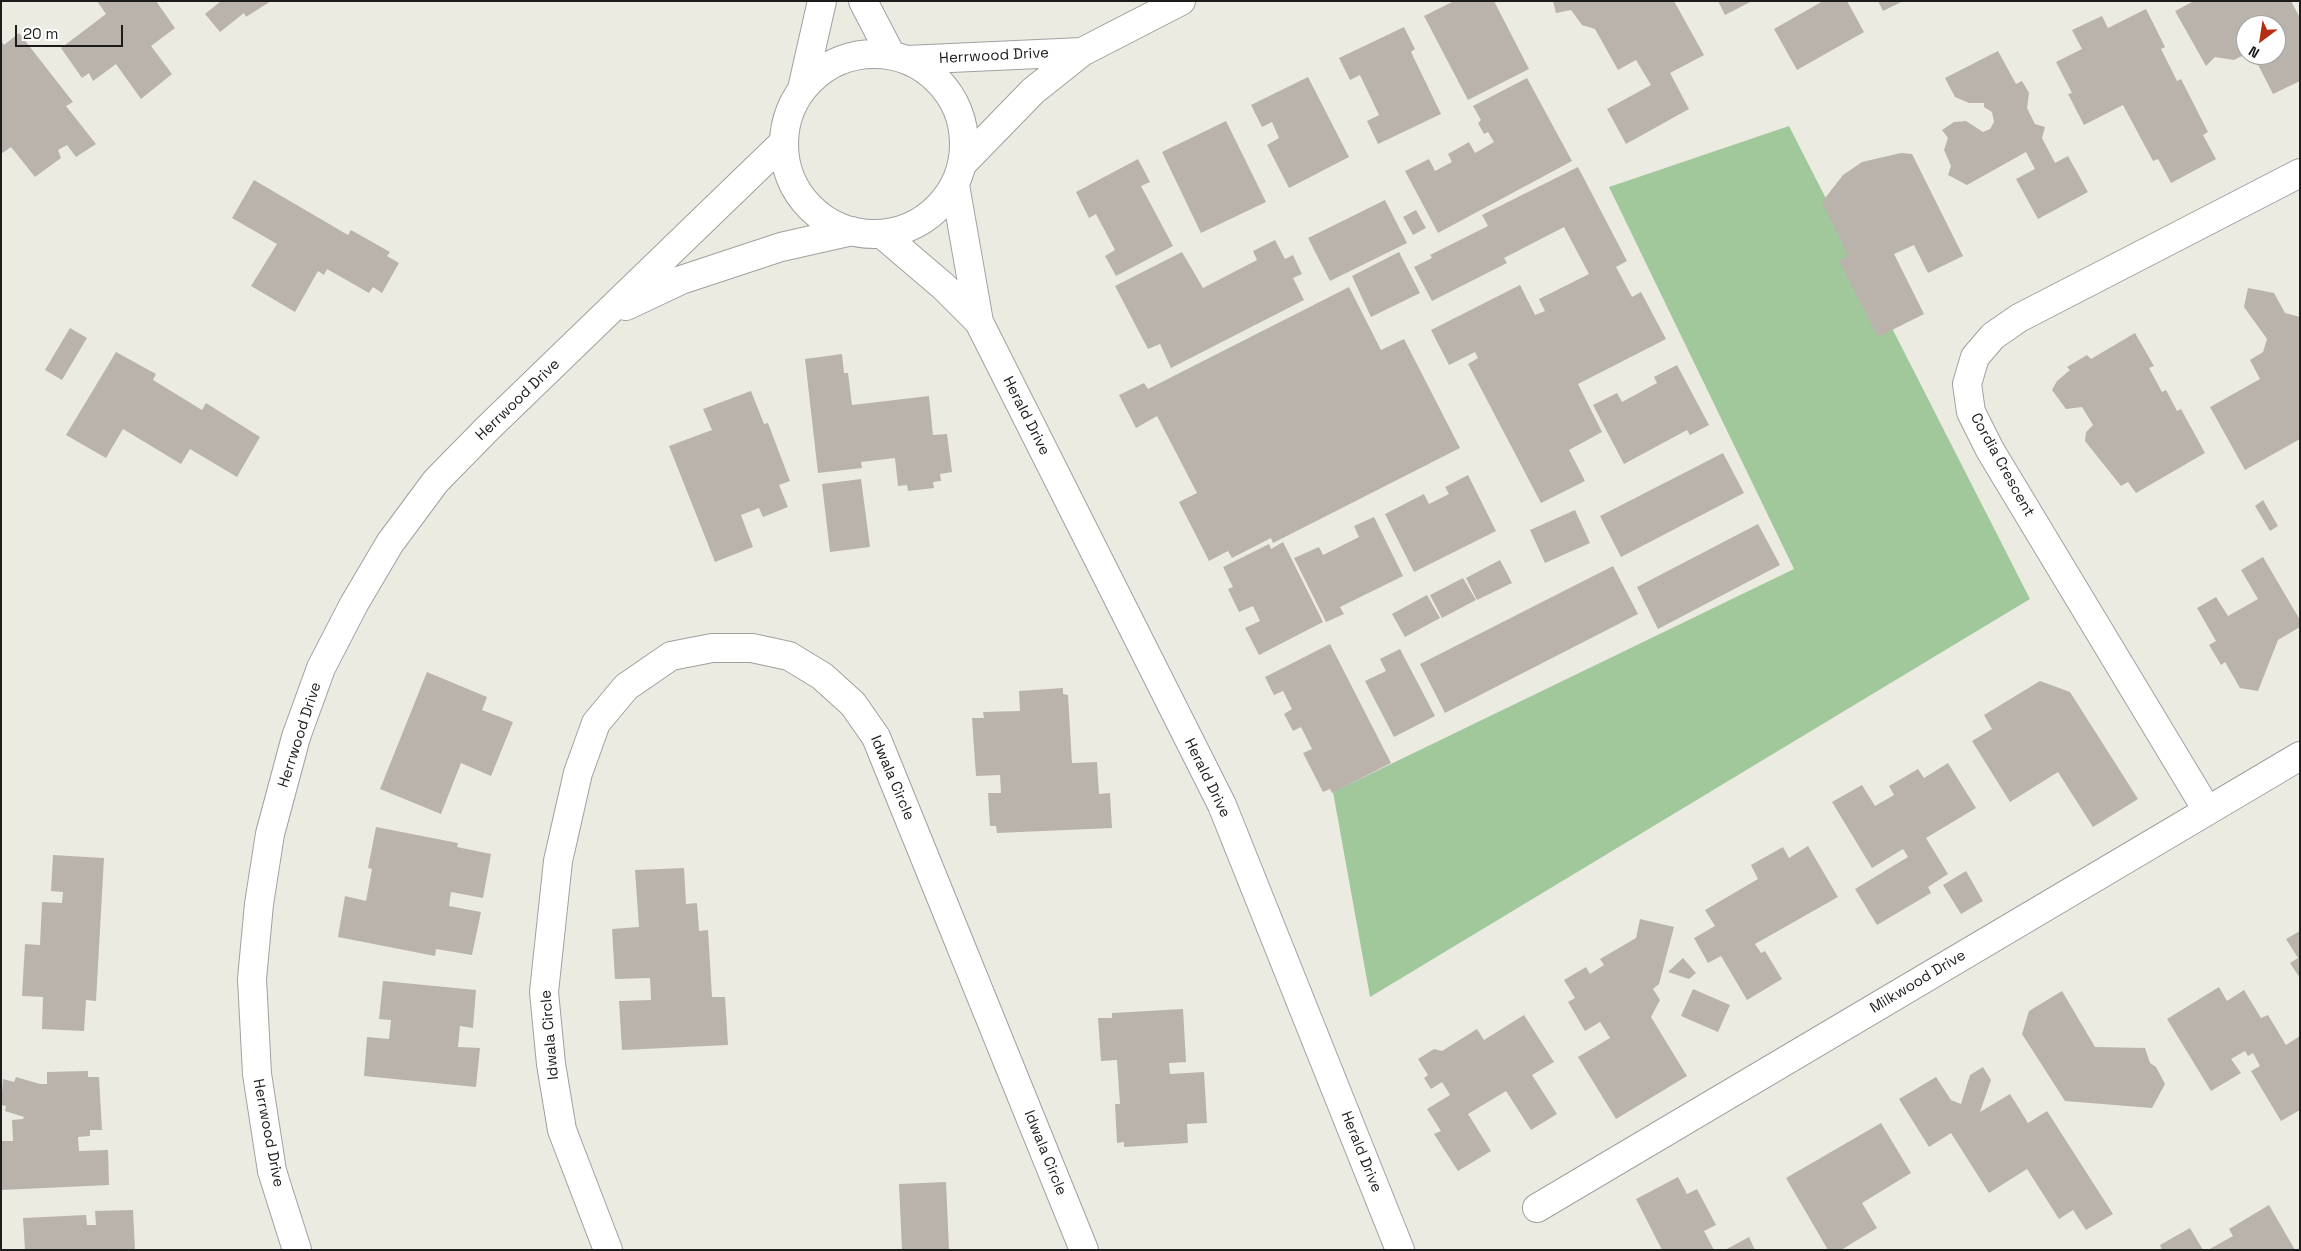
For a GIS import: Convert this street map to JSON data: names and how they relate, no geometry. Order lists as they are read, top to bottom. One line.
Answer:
{"streets":{"street":["Herrwood Drive","Herald Drive","Cordia Crescent","Idwala Circle","Milkwood Drive"]},"crossings":[["Herrwood Drive","Herald Drive"],["Cordia Crescent","Milkwood Drive"]],"scale_bar":"20 m","north":"bottom left"}
